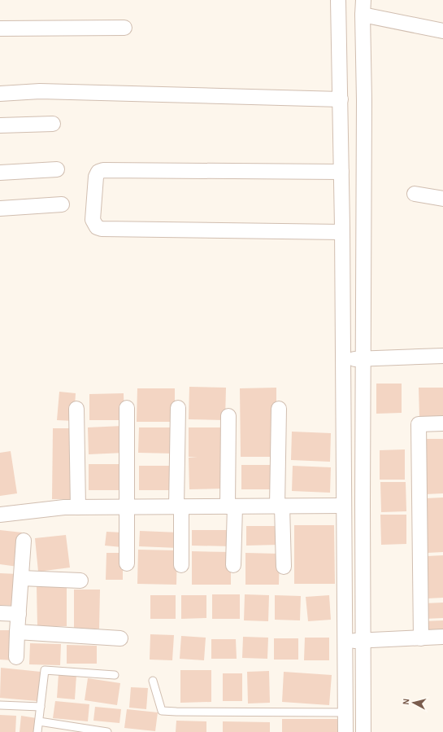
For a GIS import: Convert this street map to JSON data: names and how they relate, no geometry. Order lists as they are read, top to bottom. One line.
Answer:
{"north":"left"}
